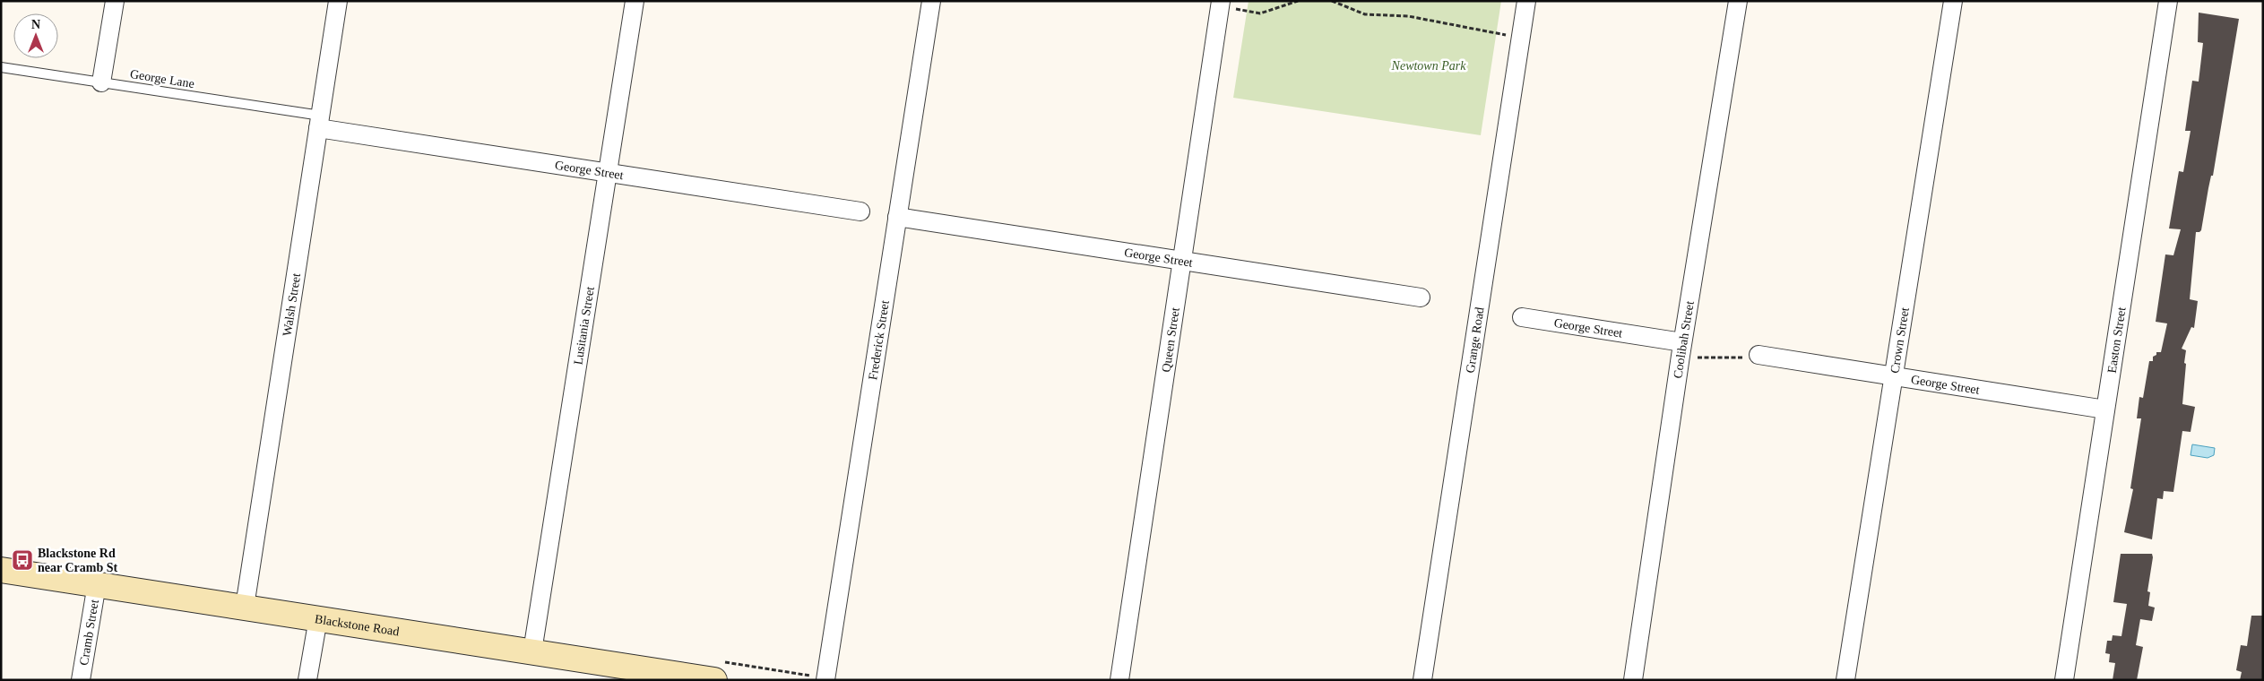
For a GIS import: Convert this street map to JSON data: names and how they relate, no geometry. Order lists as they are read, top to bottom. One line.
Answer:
{"streets":{"main road":["Blackstone Road"],"street":["George Street","Walsh Street","Lusitania Street","Frederick Street","Queen Street","Grange Road","Coolibah Street","Crown Street","Easton Street","Cramb Street"],"lane":["George Lane"]},"crossings":[["George Lane","George Street"],["George Lane","Walsh Street"],["George Street","Walsh Street"],["George Street","Lusitania Street"],["George Street","Frederick Street"],["George Street","Queen Street"],["George Street","Coolibah Street"],["George Street","Crown Street"],["George Street","Easton Street"],["Walsh Street","Blackstone Road"],["Lusitania Street","Blackstone Road"],["Blackstone Road","Cramb Street"]],"parks":["Newtown Park"],"places":{"bus stop":["Blackstone Rd near Cramb St"]},"north":"top"}
